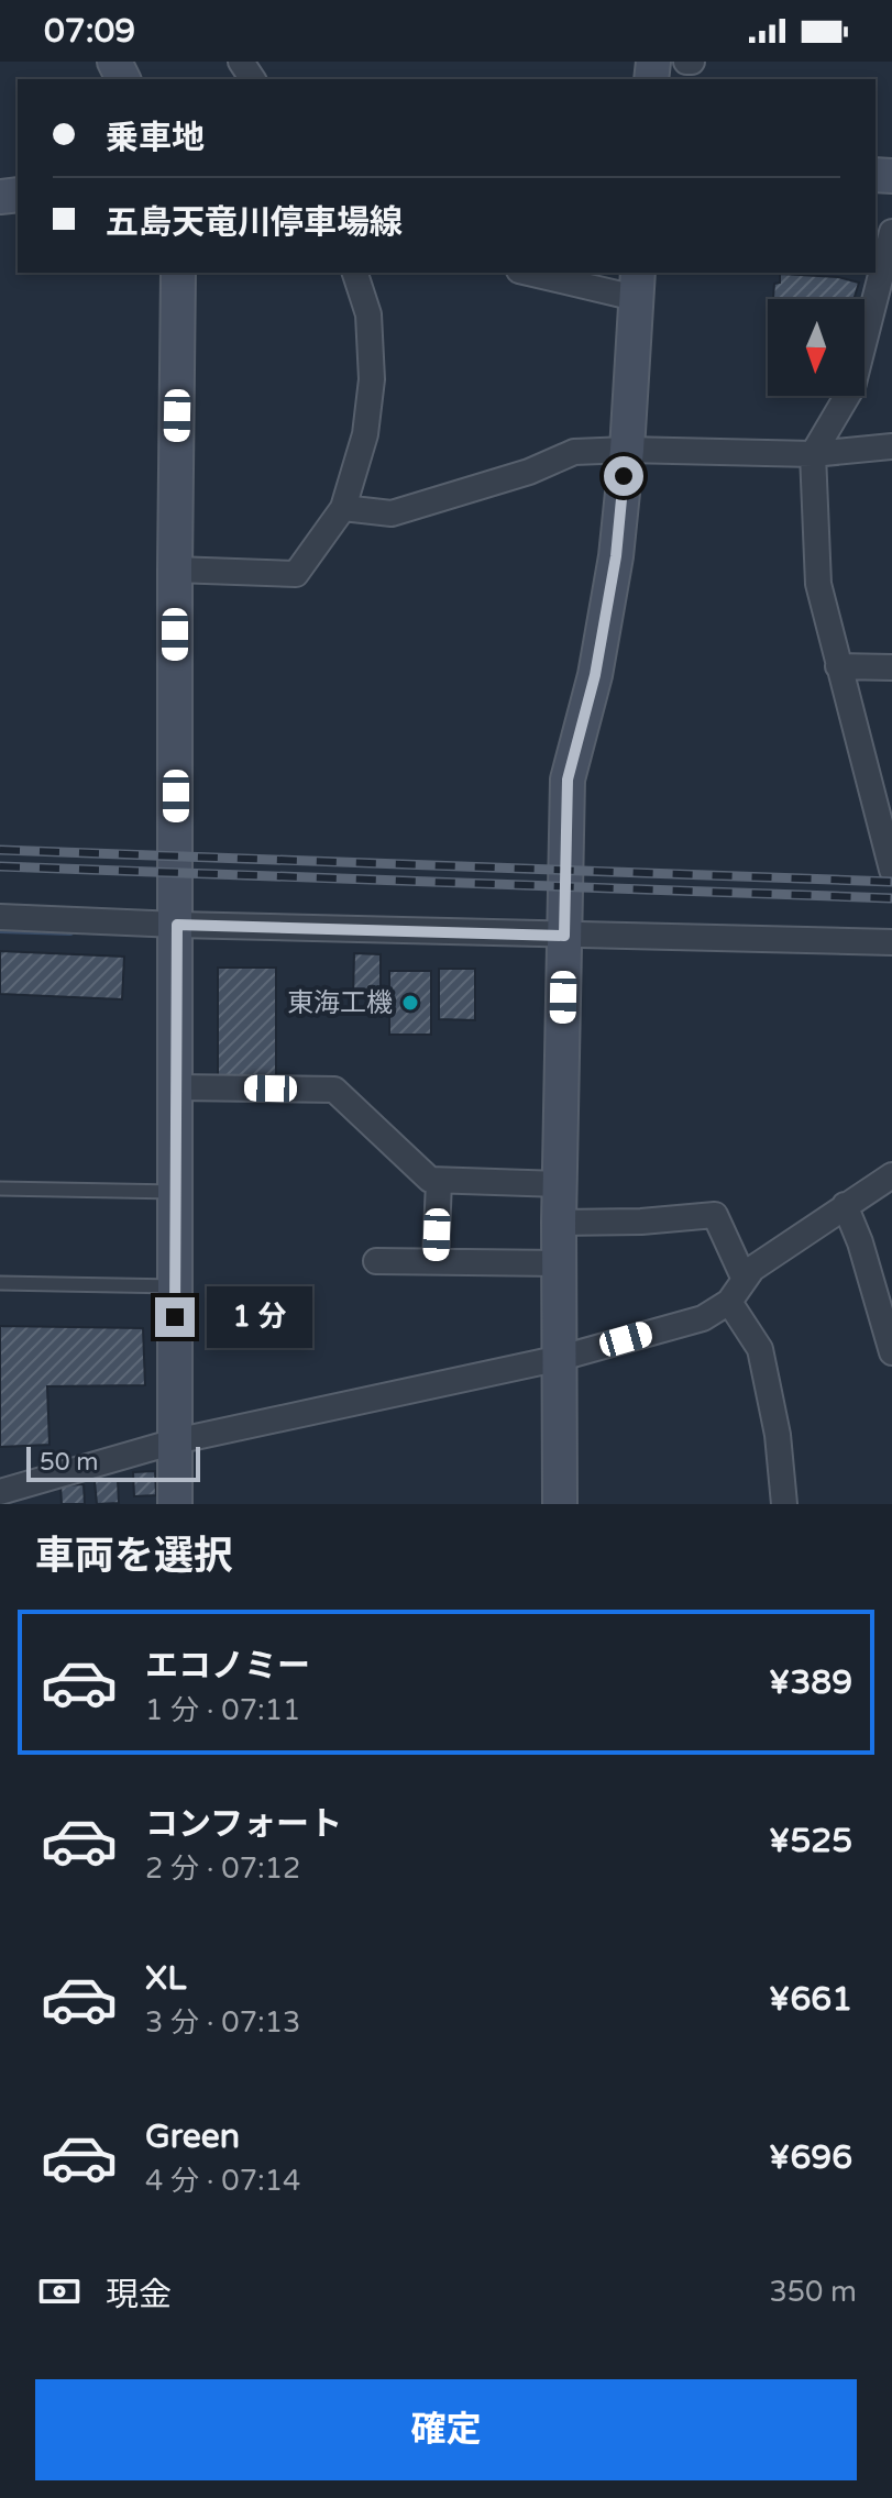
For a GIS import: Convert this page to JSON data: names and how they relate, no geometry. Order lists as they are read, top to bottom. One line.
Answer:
{"places":["東海工機"],"scale_bar":"50 m","north":"bottom","page":{"status":"07:09","banner":["乗車地","五島天竜川停車場線"],"bubble":"1 分","scale":"50 m","heading":"車両を選択","list":[{"name":"エコノミー","note":"1 分 · 07:11","value":"¥389"},{"name":"コンフォート","note":"2 分 · 07:12","value":"¥525"},{"name":"XL","note":"3 分 · 07:13","value":"¥661"},{"name":"Green","note":"4 分 · 07:14","value":"¥696"}],"pay":["現金","350 m"],"buttons":"確定"}}
